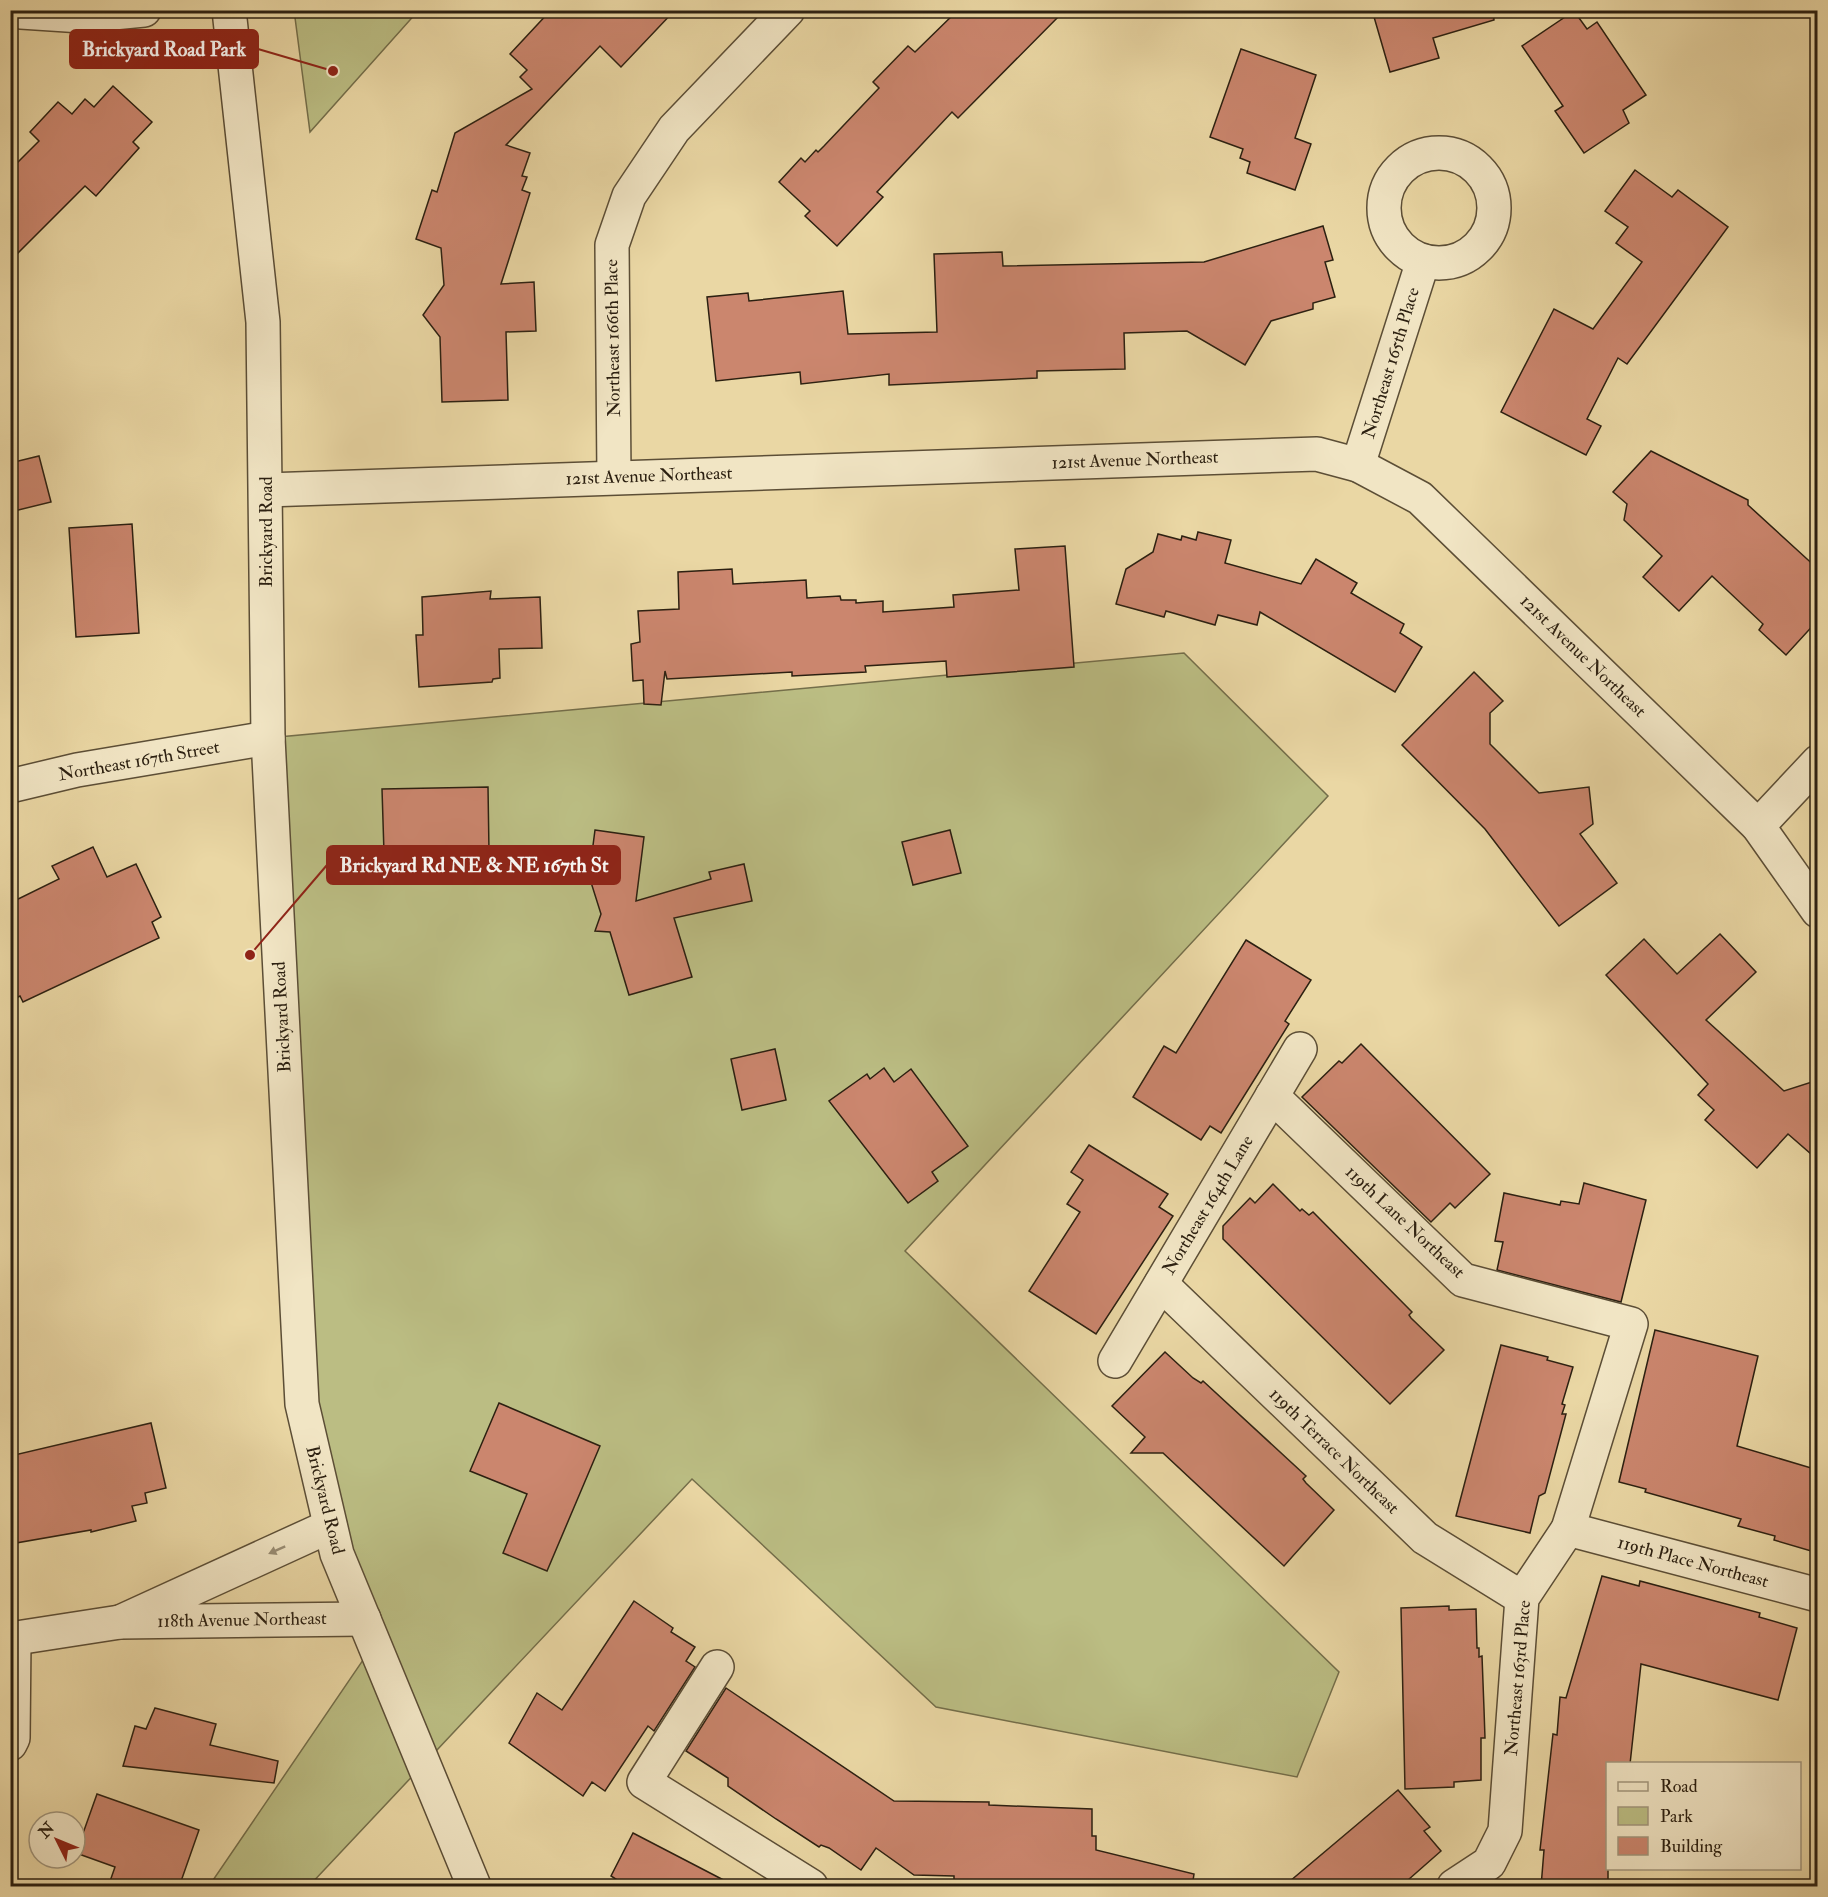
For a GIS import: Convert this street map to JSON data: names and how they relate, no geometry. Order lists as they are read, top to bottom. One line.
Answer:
{"streets":{"street":["Northeast 166th Place","Northeast 165th Place","121st Avenue Northeast","Brickyard Road","Northeast 167th Street","Northeast 164th Lane","119th Lane Northeast","119th Terrace Northeast","119th Place Northeast","118th Avenue Northeast","Northeast 163rd Place"]},"crossings":[["Northeast 166th Place","121st Avenue Northeast"],["Northeast 165th Place","121st Avenue Northeast"],["121st Avenue Northeast","Brickyard Road"],["Brickyard Road","Northeast 167th Street"],["Brickyard Road","118th Avenue Northeast"],["Northeast 164th Lane","119th Lane Northeast"],["Northeast 164th Lane","119th Terrace Northeast"],["119th Lane Northeast","Northeast 163rd Place"],["119th Terrace Northeast","Northeast 163rd Place"],["119th Place Northeast","Northeast 163rd Place"]],"places":["Brickyard Road Park","Brickyard Rd NE & NE 167th St"],"legend":["Road","Park","Building"],"north":"top left"}
